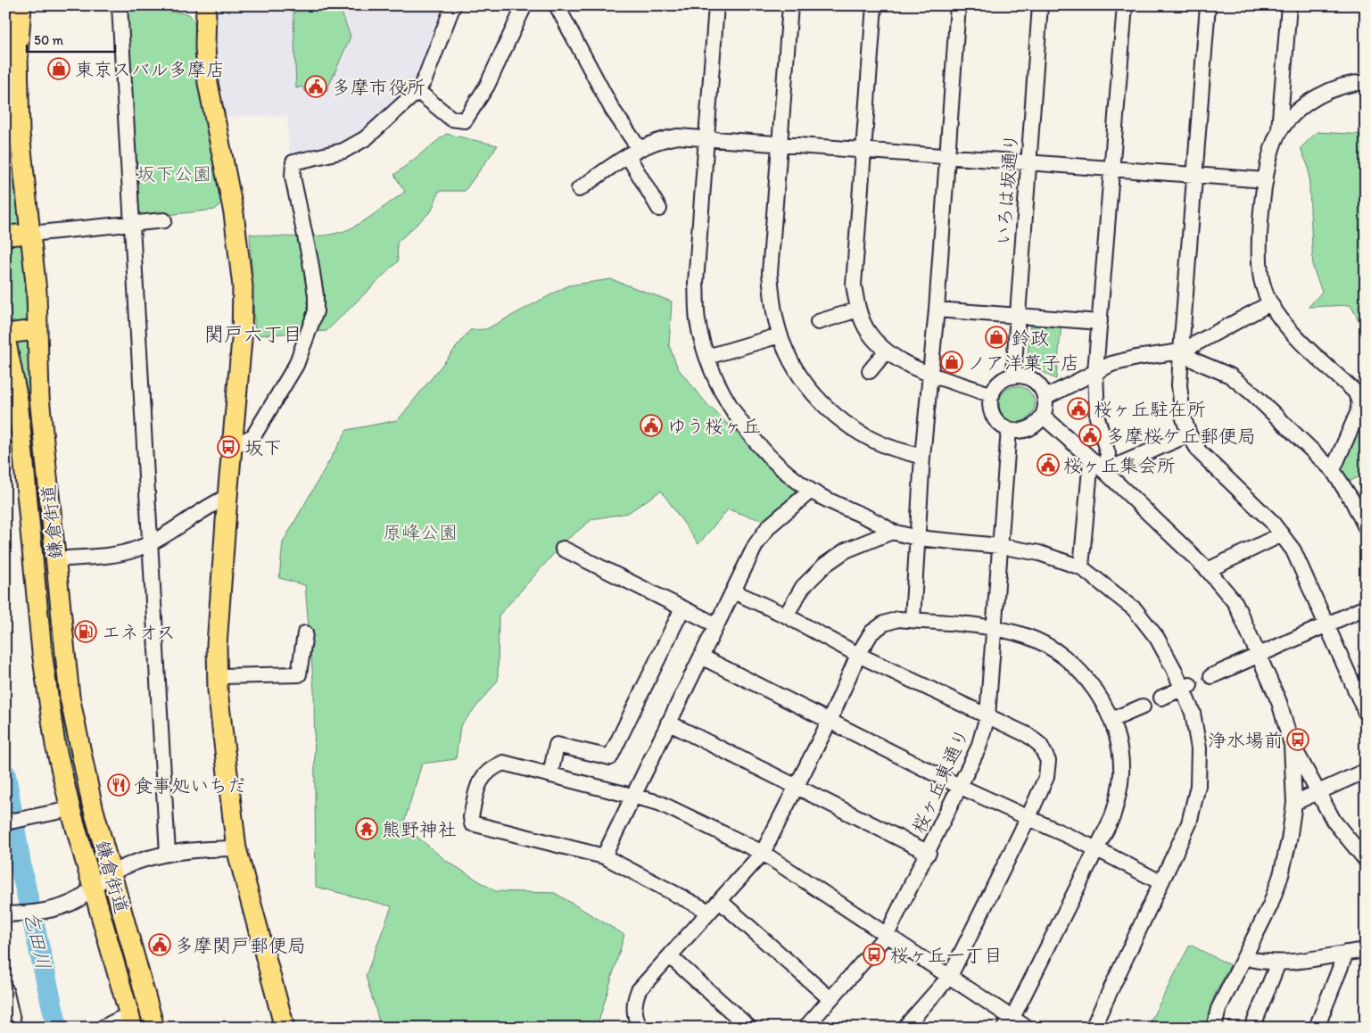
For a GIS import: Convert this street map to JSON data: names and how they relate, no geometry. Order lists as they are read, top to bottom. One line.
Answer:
{"streets":{"main road":["鎌倉街道"],"street":["いろは坂通り","桜ヶ丘東通り"]},"crossings":[["いろは坂通り","桜ヶ丘東通り"]],"districts":["関戸六丁目"],"water":["乞田川"],"parks":["坂下公園","原峰公園"],"places":{"shop":["東京スバル多摩店","鈴政","ノア洋菓子店"],"public building":["多摩市役所","桜ヶ丘駐在所","ゆう桜ヶ丘","多摩桜ケ丘郵便局","桜ヶ丘集会所","多摩関戸郵便局"],"bus stop":["坂下","浄水場前","桜ヶ丘一丁目"],"fuel station":["エネオス"],"restaurant":["食事処いちだ"],"temple":["熊野神社"]},"scale_bar":"50 m"}
